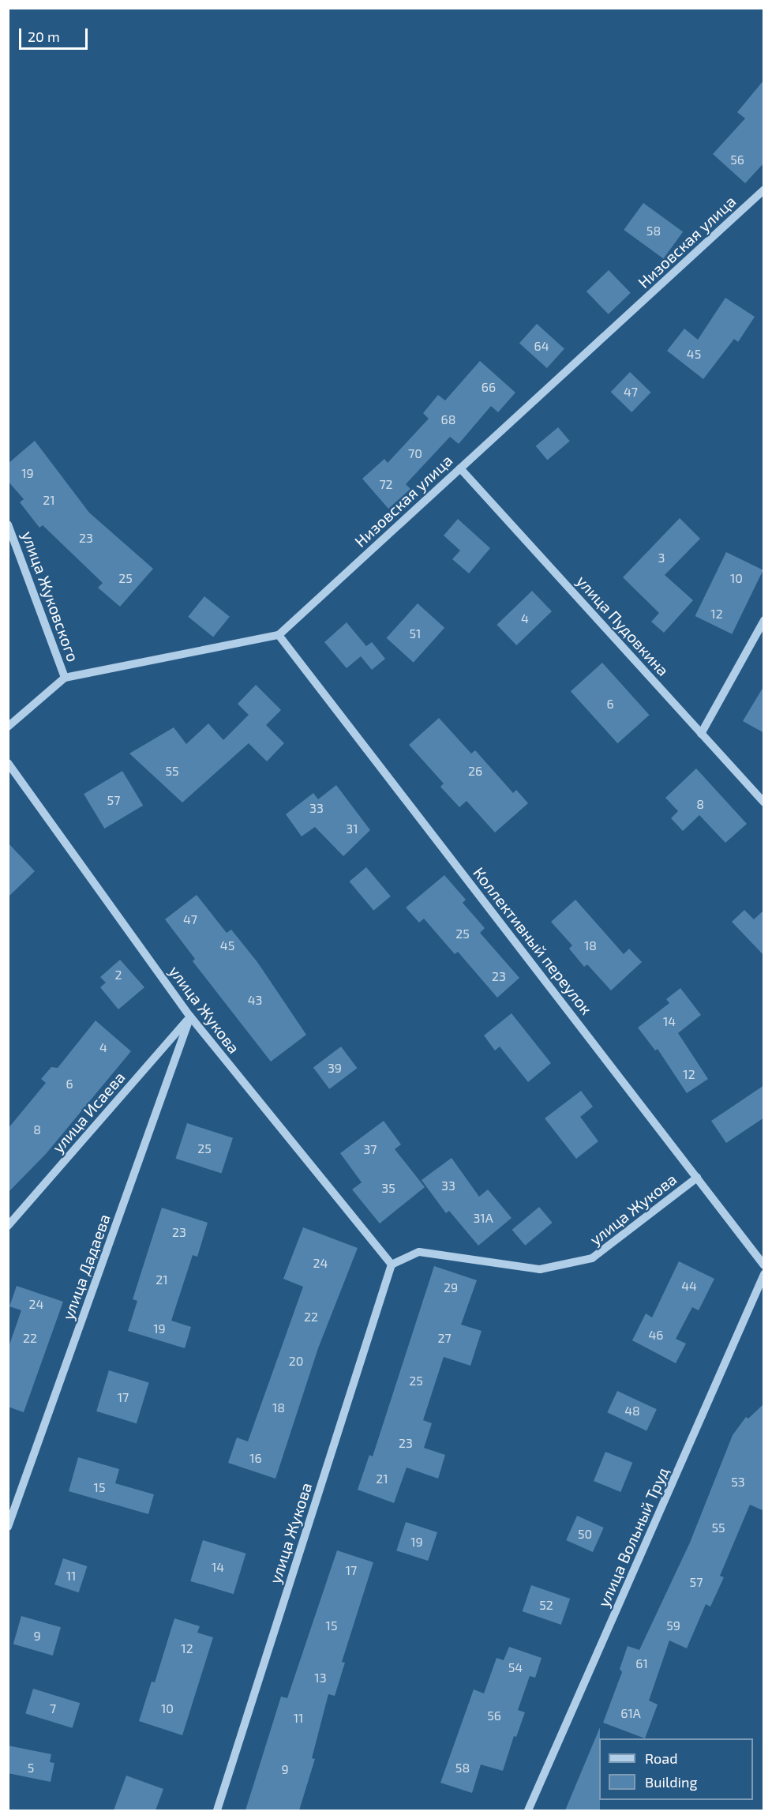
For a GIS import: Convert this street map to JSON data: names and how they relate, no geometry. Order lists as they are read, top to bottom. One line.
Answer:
{"streets":{"street":["Низовская улица","улица Жуковского","улица Пудовкина","Коллективный переулок","улица Жукова","улица Исаева","улица Дадаева","улица Вольный Труд"]},"crossings":[["Низовская улица","улица Пудовкина"],["Низовская улица","Коллективный переулок"],["Коллективный переулок","улица Жукова"],["улица Жукова","улица Исаева"],["улица Жукова","улица Дадаева"],["улица Исаева","улица Дадаева"]],"house_numbers":["56","58","64","45","66","47","68","70","19","72","21","23","3","25","10","12","4","51","6","55","26","57","8","33","31","47","25","45","18","2","23","43","14","4","39","12","6","8","25","37","33","35","31А","23","24","21","44","29","24","22","19","46","22","27","20","25","17","18","48","23","16","21","53","15","55","50","19","14","17","11","57","52","15","59","9","12","61","54","13","7","10","61А","56","11","5","58","9"],"legend":["Road","Building"],"scale_bar":"20 m"}
